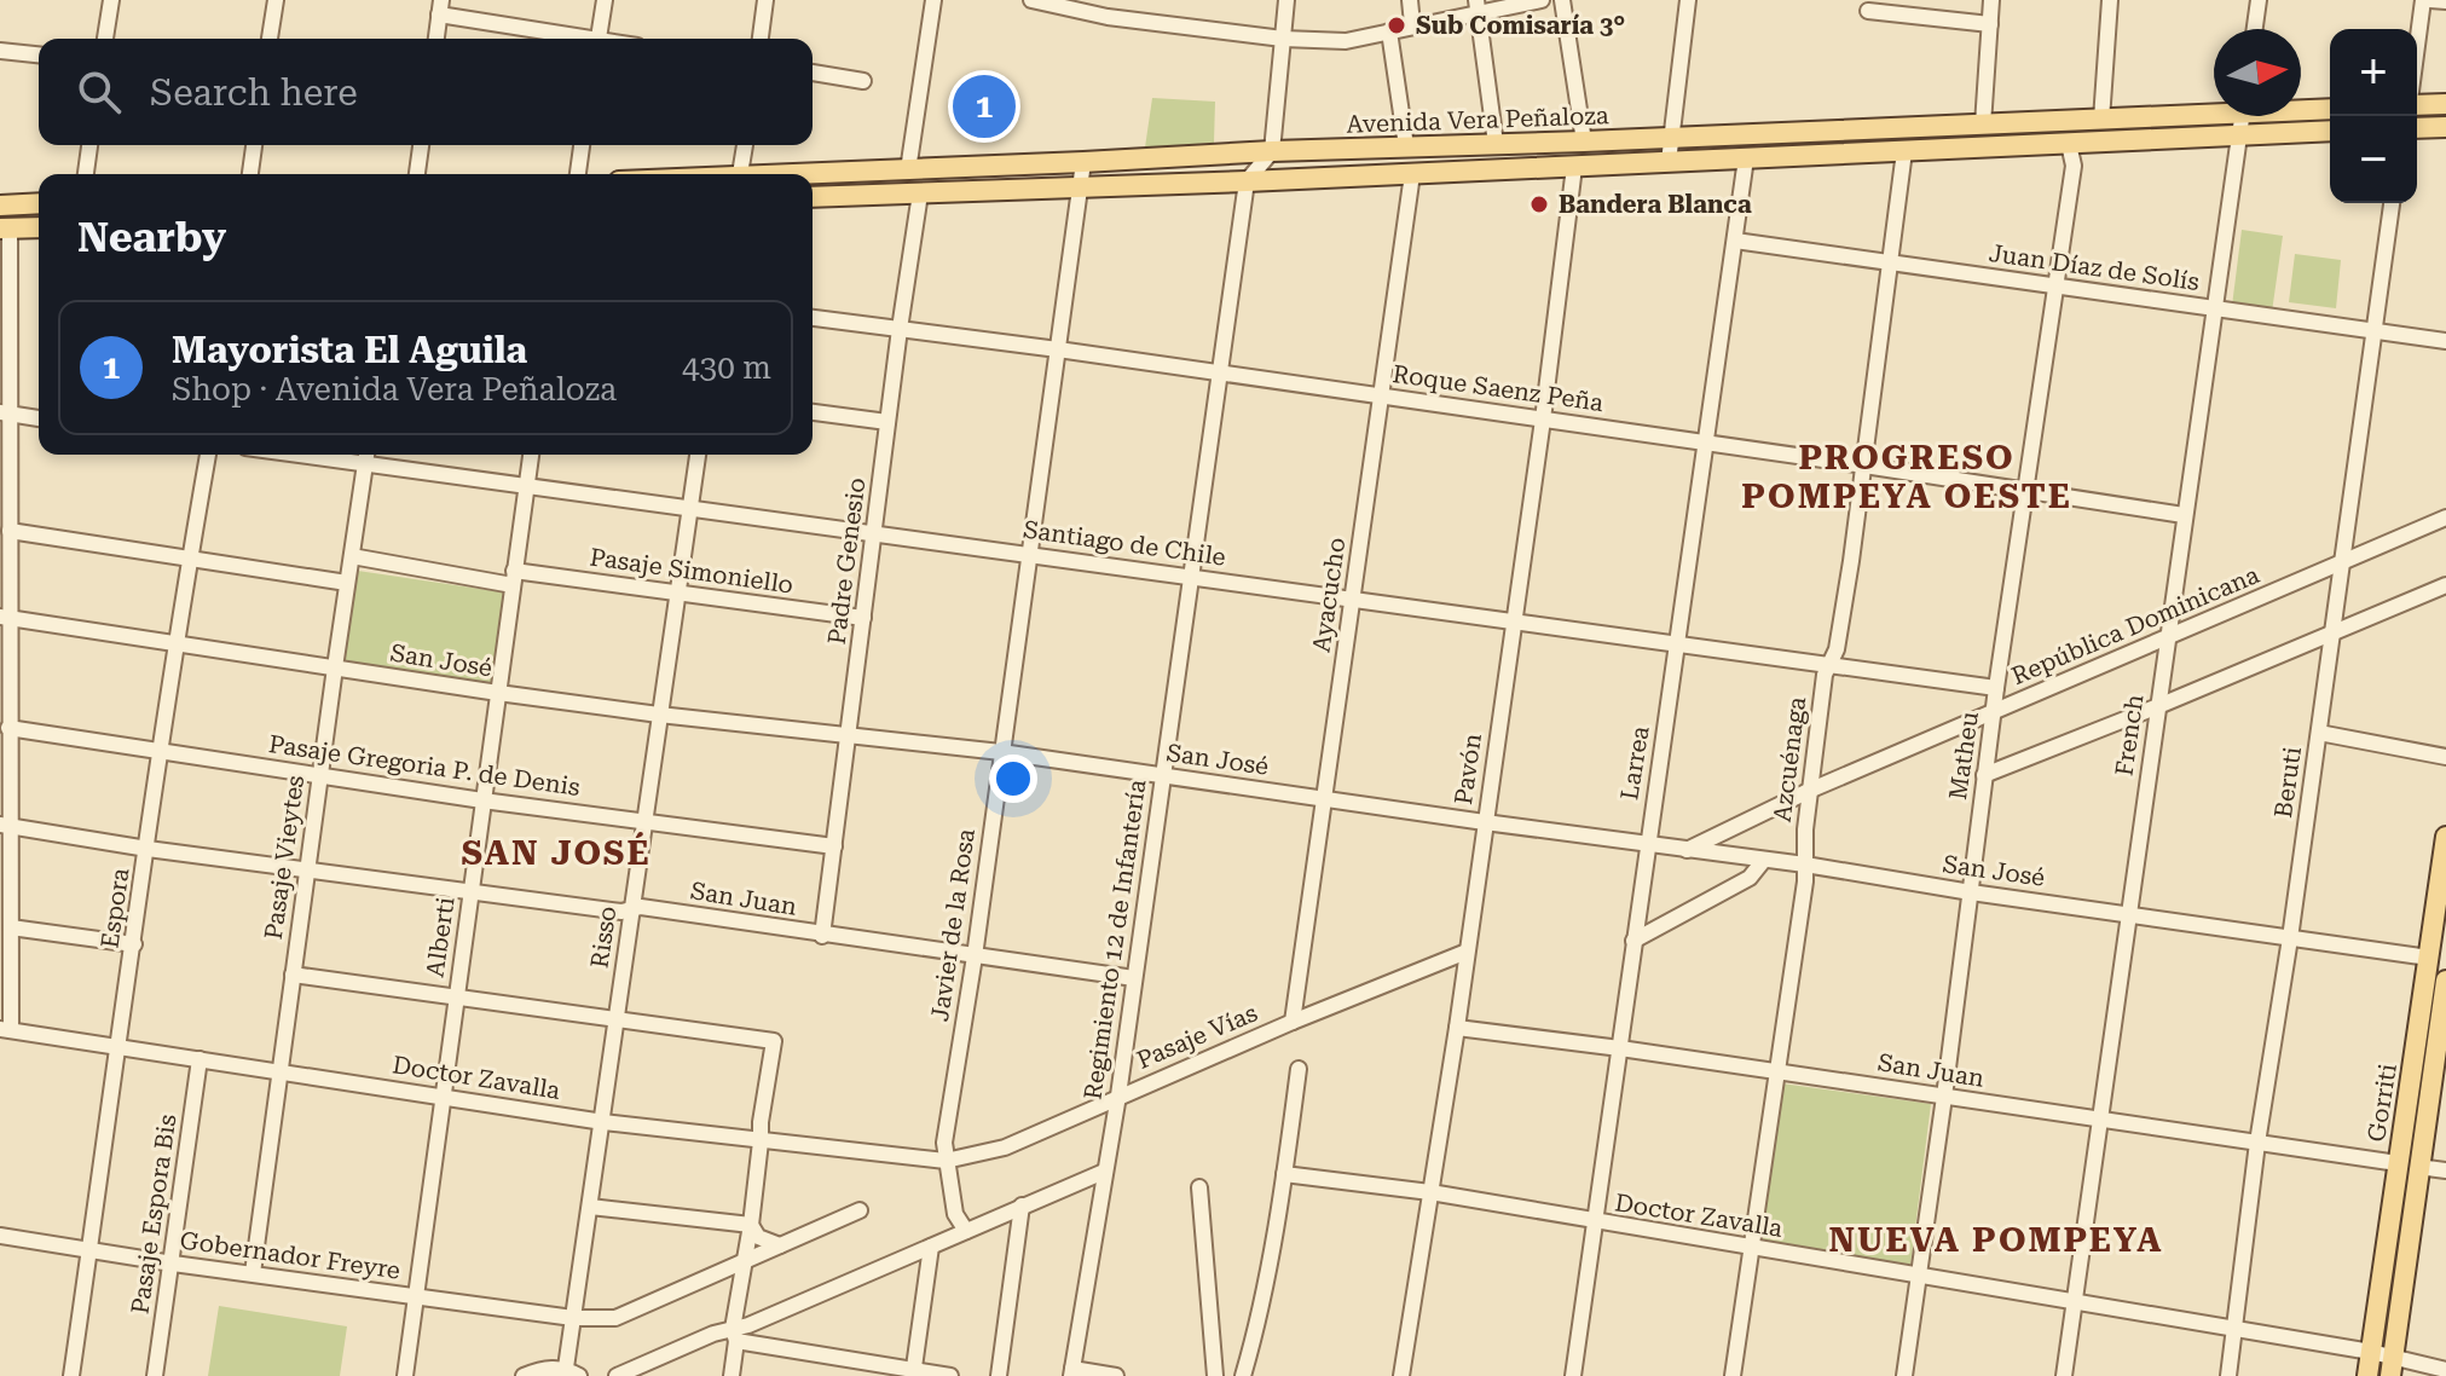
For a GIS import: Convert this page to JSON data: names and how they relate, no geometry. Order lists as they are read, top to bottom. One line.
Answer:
{"streets":{"main road":["Avenida Vera Peñaloza","Gorriti"],"street":["Juan Díaz de Solís","Roque Saenz Peña","Santiago de Chile","Padre Genesio","Pasaje Simoniello","Ayacucho","República Dominicana","San José","French","Matheu","Azcuénaga","Larrea","Pasaje Gregoria P. de Denis","Pavón","Beruti","Pasaje Vieytes","San Juan","Espora","Javier de la Rosa","Alberti","Risso","Regimiento 12 de Infantería","Pasaje Vías","Doctor Zavalla","Pasaje Espora Bis","Gobernador Freyre"]},"crossings":[["Avenida Vera Peñaloza","Padre Genesio"],["Avenida Vera Peñaloza","Ayacucho"],["Avenida Vera Peñaloza","French"],["Avenida Vera Peñaloza","Matheu"],["Avenida Vera Peñaloza","Azcuénaga"],["Avenida Vera Peñaloza","Larrea"],["Avenida Vera Peñaloza","Pavón"],["Avenida Vera Peñaloza","Javier de la Rosa"],["Avenida Vera Peñaloza","Regimiento 12 de Infantería"],["Juan Díaz de Solís","French"],["Juan Díaz de Solís","Matheu"],["Juan Díaz de Solís","Azcuénaga"],["Juan Díaz de Solís","Larrea"],["Juan Díaz de Solís","Beruti"],["Roque Saenz Peña","Padre Genesio"],["Roque Saenz Peña","Ayacucho"],["Roque Saenz Peña","French"],["Roque Saenz Peña","Matheu"],["Roque Saenz Peña","Azcuénaga"],["Roque Saenz Peña","Larrea"],["Roque Saenz Peña","Pavón"],["Roque Saenz Peña","Javier de la Rosa"],["Roque Saenz Peña","Regimiento 12 de Infantería"],["Santiago de Chile","Padre Genesio"],["Santiago de Chile","Ayacucho"],["Santiago de Chile","Matheu"],["Santiago de Chile","Azcuénaga"],["Santiago de Chile","Larrea"],["Santiago de Chile","Pavón"],["Santiago de Chile","Pasaje Vieytes"],["Santiago de Chile","Javier de la Rosa"],["Santiago de Chile","Alberti"],["Santiago de Chile","Risso"],["Santiago de Chile","Regimiento 12 de Infantería"],["Padre Genesio","Pasaje Simoniello"],["Padre Genesio","San José"],["Padre Genesio","Pasaje Gregoria P. de Denis"],["Padre Genesio","San Juan"],["Pasaje Simoniello","Pasaje Vieytes"],["Pasaje Simoniello","Alberti"],["Pasaje Simoniello","Risso"],["Ayacucho","San José"],["Ayacucho","Pasaje Vías"],["República Dominicana","San José"],["República Dominicana","French"],["República Dominicana","Matheu"],["República Dominicana","Azcuénaga"],["República Dominicana","Beruti"],["San José","French"],["San José","Matheu"],["San José","Azcuénaga"],["San José","Larrea"],["San José","Pavón"],["San José","Beruti"],["San José","Pasaje Vieytes"],["San José","Espora"],["San José","Javier de la Rosa"],["San José","Alberti"],["San José","Risso"],["San José","Regimiento 12 de Infantería"],["San José","Gorriti"],["French","San Juan"],["French","Doctor Zavalla"],["Matheu","San Juan"],["Matheu","Doctor Zavalla"],["Azcuénaga","San Juan"],["Azcuénaga","Doctor Zavalla"],["Larrea","San Juan"],["Larrea","Doctor Zavalla"],["Pasaje Gregoria P. de Denis","Pasaje Vieytes"],["Pasaje Gregoria P. de Denis","Espora"],["Pasaje Gregoria P. de Denis","Alberti"],["Pasaje Gregoria P. de Denis","Risso"],["Pavón","San Juan"],["Pavón","Pasaje Vías"],["Pavón","Doctor Zavalla"],["Beruti","San Juan"],["Beruti","Doctor Zavalla"],["Pasaje Vieytes","San Juan"],["Pasaje Vieytes","Doctor Zavalla"],["Pasaje Vieytes","Gobernador Freyre"],["San Juan","Espora"],["San Juan","Javier de la Rosa"],["San Juan","Alberti"],["San Juan","Risso"],["San Juan","Regimiento 12 de Infantería"],["San Juan","Gorriti"],["Espora","Doctor Zavalla"],["Espora","Gobernador Freyre"],["Javier de la Rosa","Pasaje Vías"],["Javier de la Rosa","Doctor Zavalla"],["Alberti","Doctor Zavalla"],["Alberti","Gobernador Freyre"],["Risso","Doctor Zavalla"],["Risso","Gobernador Freyre"],["Regimiento 12 de Infantería","Pasaje Vías"],["Pasaje Vías","Doctor Zavalla"],["Doctor Zavalla","Gorriti"],["Doctor Zavalla","Pasaje Espora Bis"],["Pasaje Espora Bis","Gobernador Freyre"]],"districts":["PROGRESO POMPEYA OESTE","SAN JOSÉ","NUEVA POMPEYA"],"places":["Sub Comisaría 3°","Bandera Blanca"],"north":"right","page":{"map_buttons":["+","−"],"search":"Search here","pins":"1","heading":"Nearby","list":[{"mark":"1","name":"Mayorista El Aguila","note":"Shop · Avenida Vera Peñaloza","value":"430 m"}]}}
